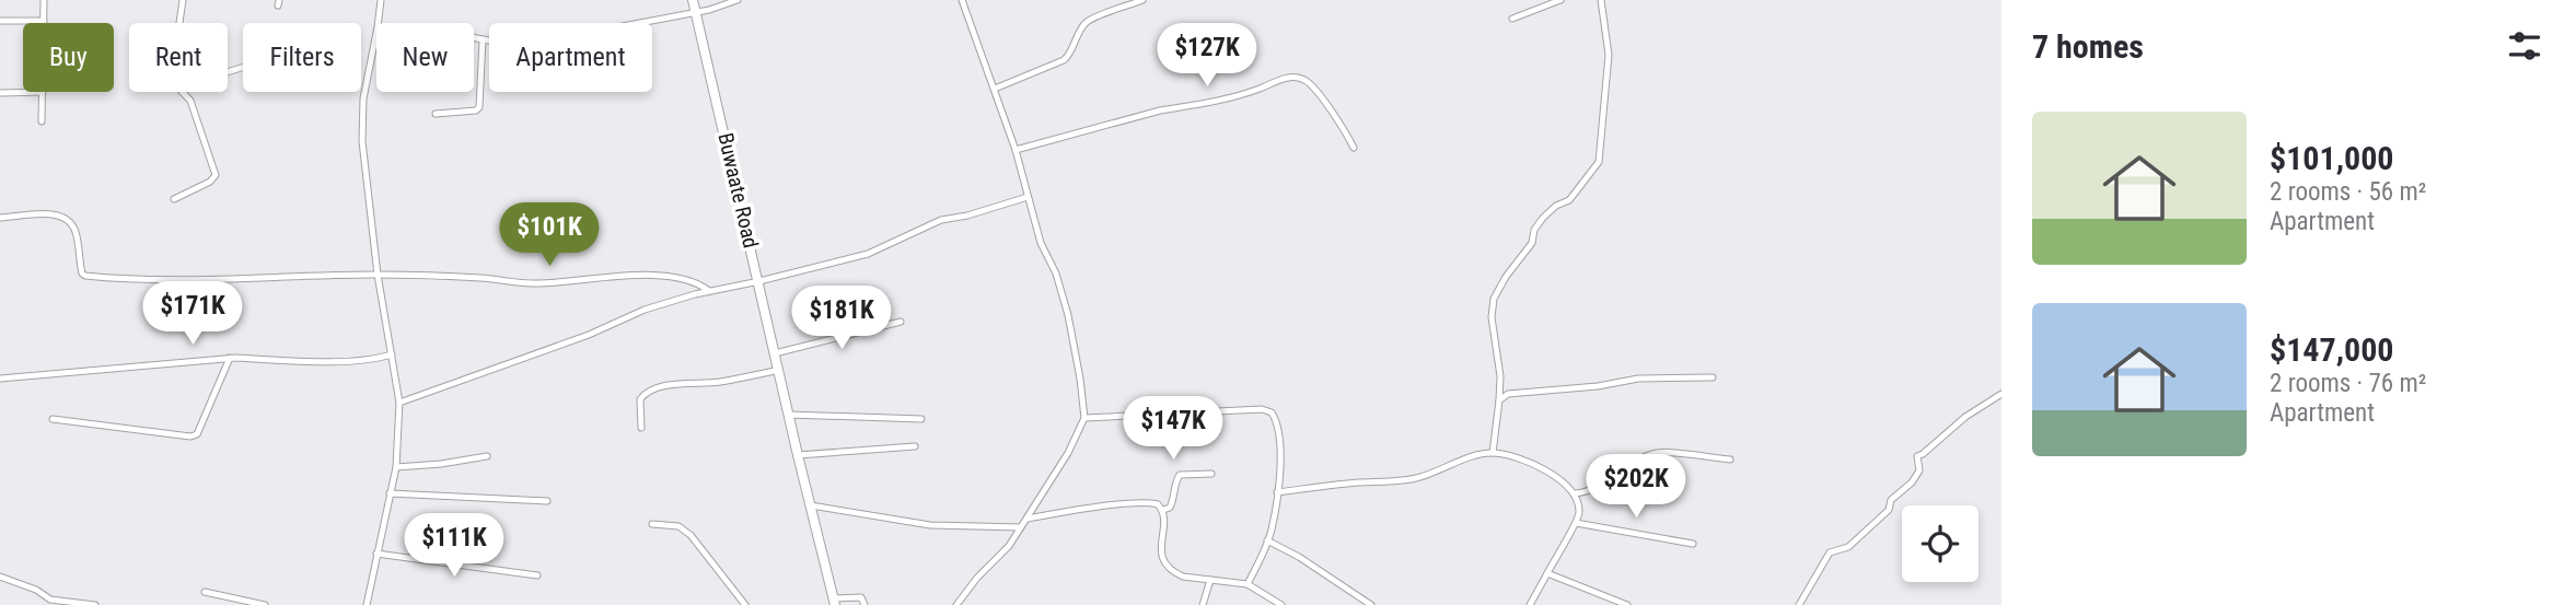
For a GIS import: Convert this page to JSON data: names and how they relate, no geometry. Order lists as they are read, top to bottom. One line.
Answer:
{"streets":{"street":["Buwaate Road"]},"page":{"heading":"7 homes","price":["$127K","$101K","$171K","$181K","$147K","$202K","$111K"],"chip":["Buy","Rent","Filters","New","Apartment"],"list":[{"name":"$101,000","note":"2 rooms · 56 m² · Apartment"},{"name":"$147,000","note":"2 rooms · 76 m² · Apartment"}]}}
